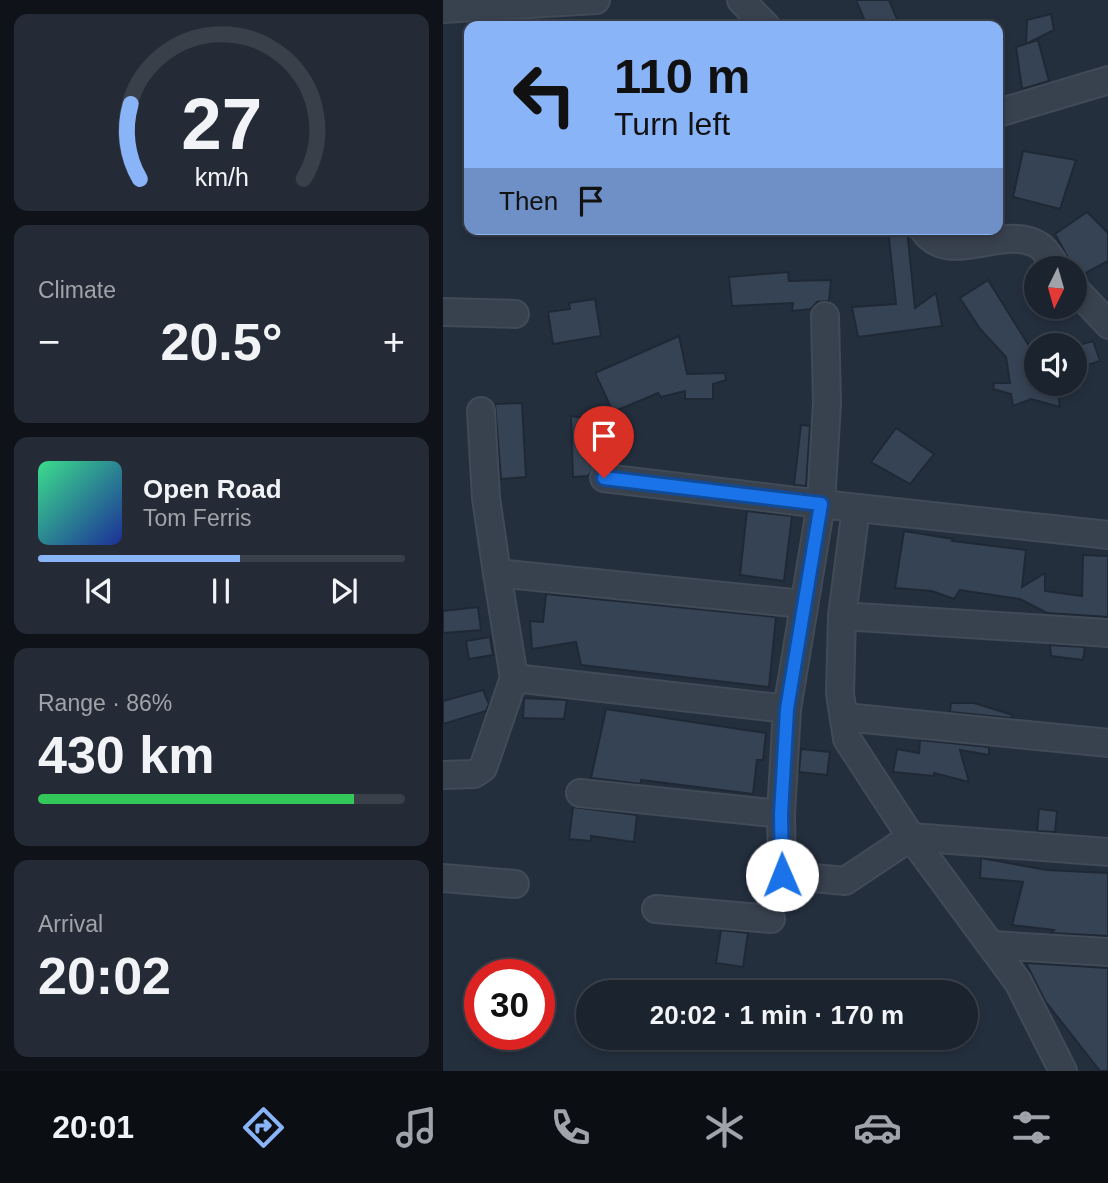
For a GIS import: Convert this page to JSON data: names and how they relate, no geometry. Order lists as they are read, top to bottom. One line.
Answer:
{"north":"bottom","page":{"turn":["110 m","Turn left"],"then":"Then","tile":["Climate",["Range · 86%","430 km"],["Arrival","20:02"]],"heat":["−","20.5°","+"],"song":["Open Road","Tom Ferris"],"limit":"30","trip":"20:02 · 1 min · 170 m","tabs":"20:01","gauge":["27","km/h"]}}
